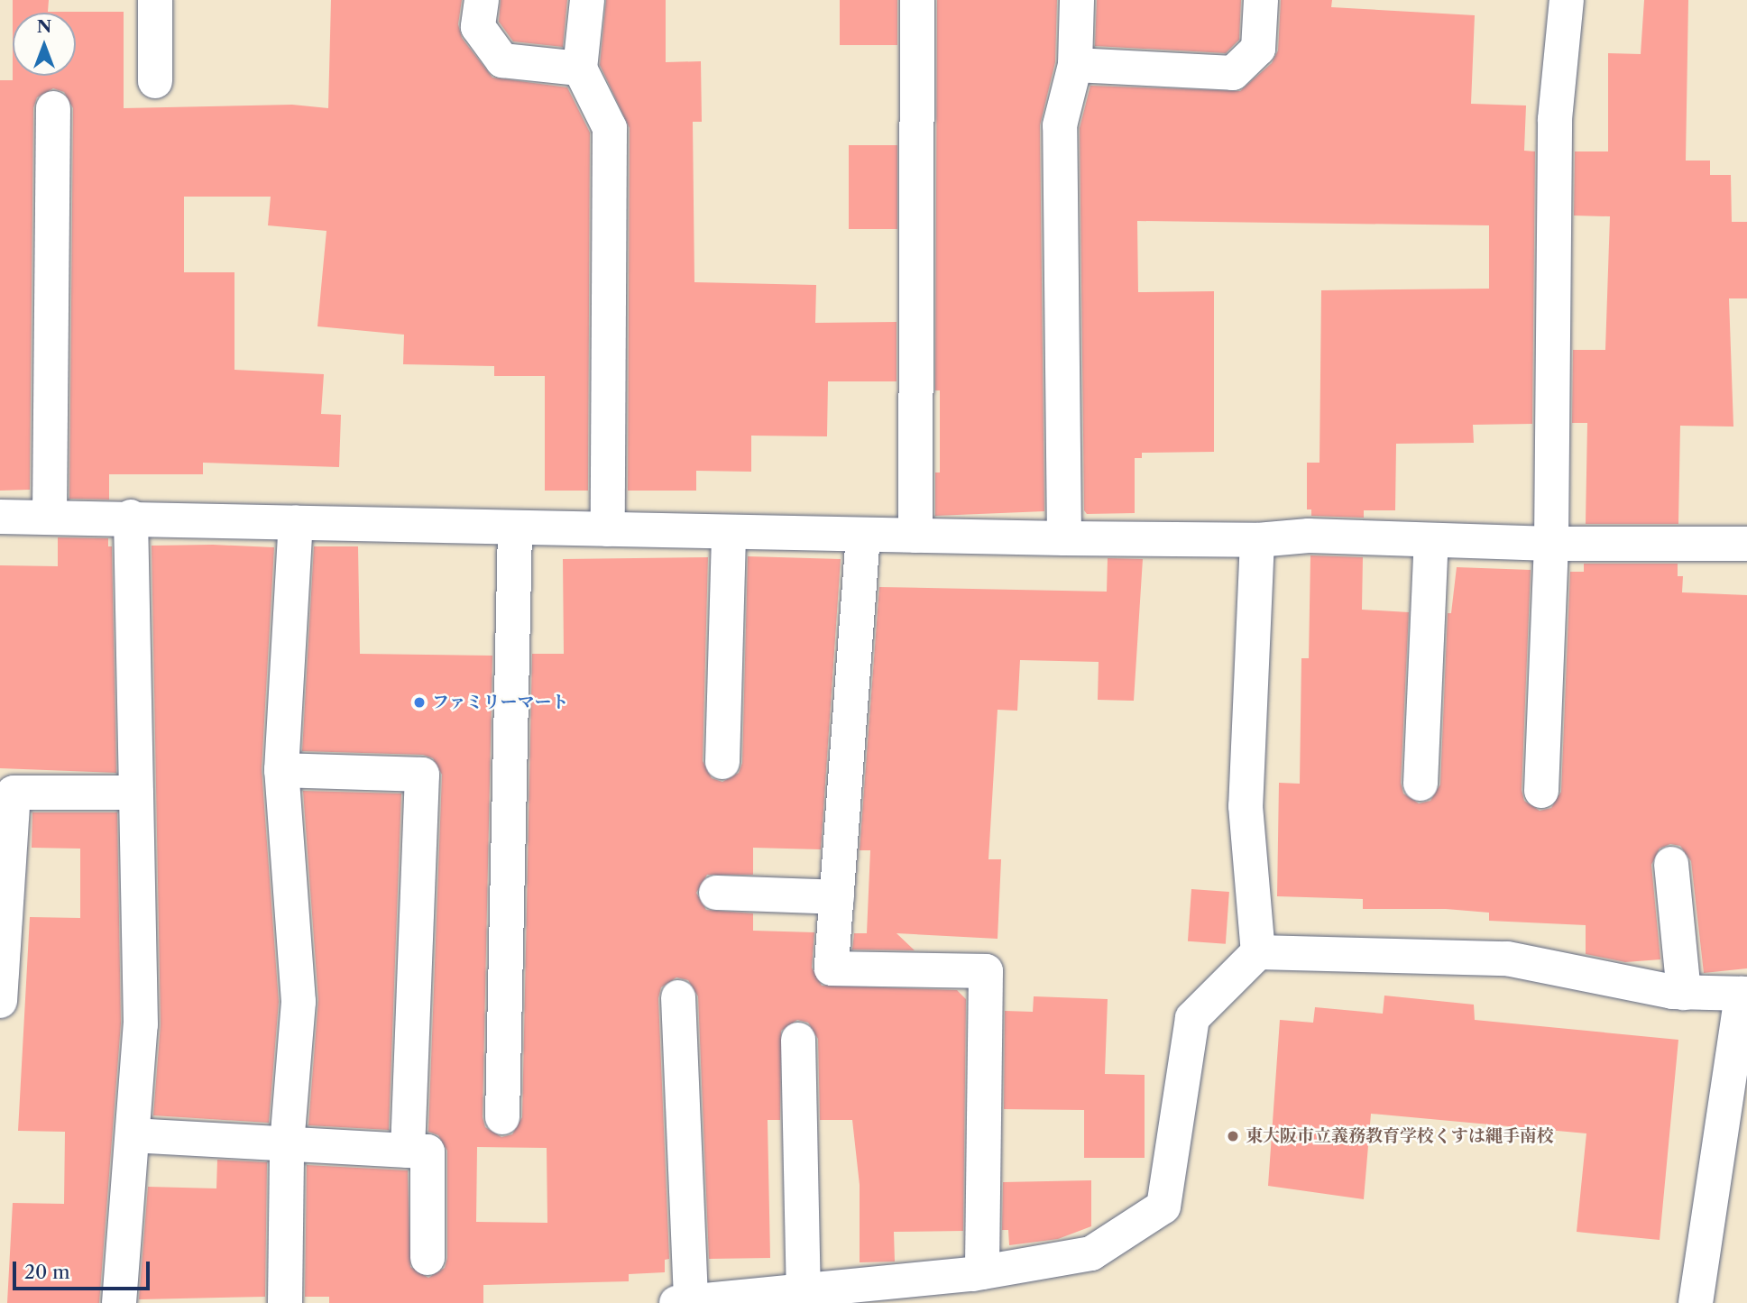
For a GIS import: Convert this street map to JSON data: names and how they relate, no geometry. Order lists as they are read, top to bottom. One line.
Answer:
{"places":["ファミリーマート","東大阪市立義務教育学校くすは縄手南校"],"scale_bar":"20 m","north":"top"}
